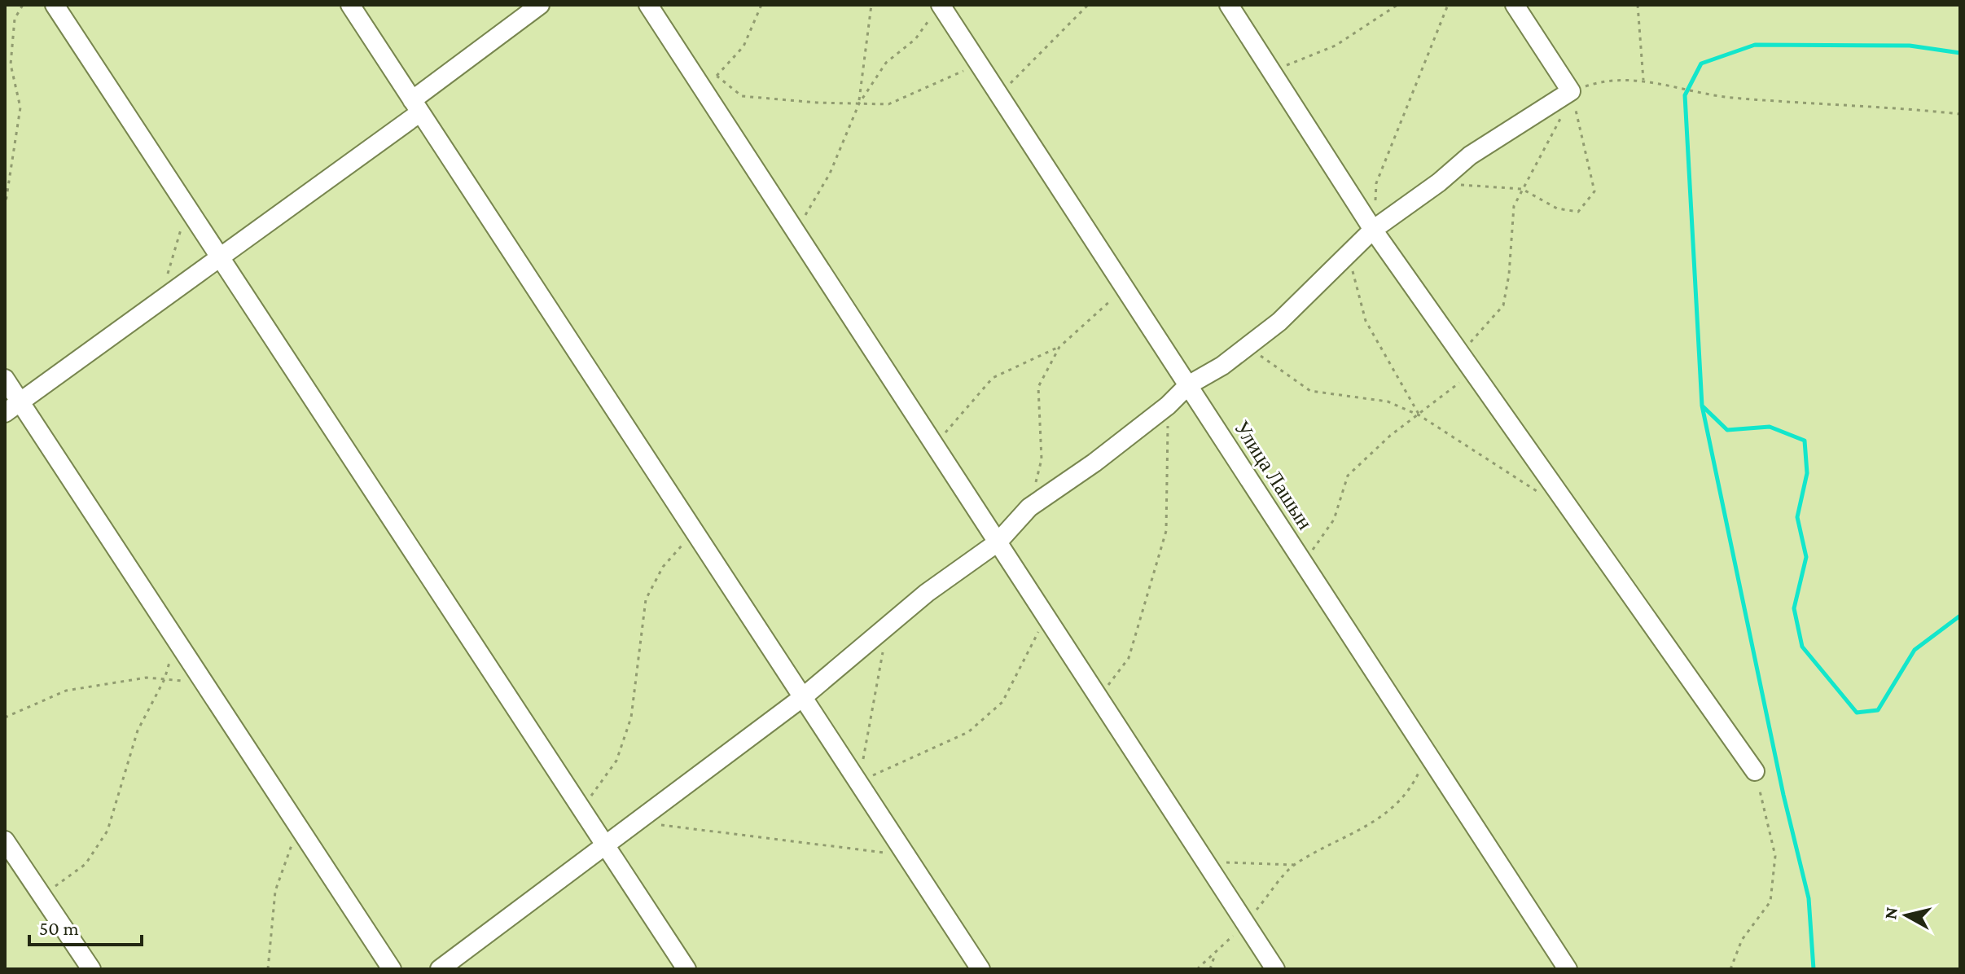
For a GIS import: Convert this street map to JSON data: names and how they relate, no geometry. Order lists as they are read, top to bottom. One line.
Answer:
{"streets":{"street":["Улица Лашын"]},"scale_bar":"50 m","north":"left"}
